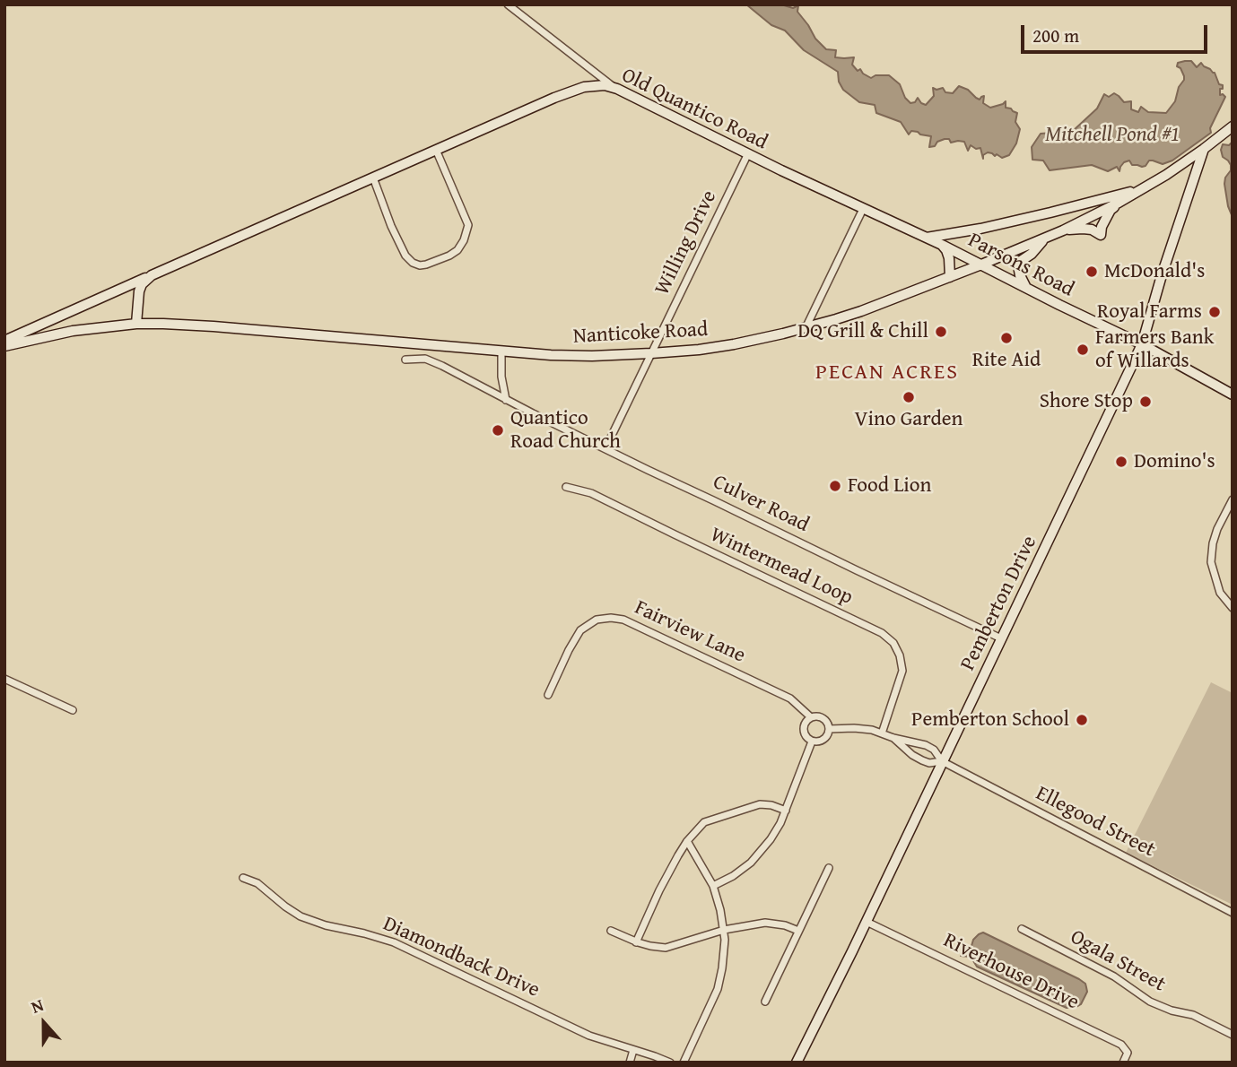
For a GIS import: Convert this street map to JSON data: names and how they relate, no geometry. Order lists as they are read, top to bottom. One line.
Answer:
{"streets":{"street":["Old Quantico Road","Willing Drive","Parsons Road","Nanticoke Road","Culver Road","Wintermead Loop","Pemberton Drive","Fairview Lane","Ellegood Street","Diamondback Drive","Ogala Street","Riverhouse Drive"]},"crossings":[["Old Quantico Road","Willing Drive"],["Old Quantico Road","Parsons Road"],["Willing Drive","Nanticoke Road"],["Willing Drive","Culver Road"],["Parsons Road","Nanticoke Road"],["Parsons Road","Pemberton Drive"],["Nanticoke Road","Pemberton Drive"],["Culver Road","Pemberton Drive"],["Pemberton Drive","Ellegood Street"],["Pemberton Drive","Riverhouse Drive"]],"districts":["PECAN ACRES"],"water":["Mitchell Pond #1"],"places":["McDonald's","Royal Farms","DQ Grill & Chill","Rite Aid","Farmers Bank of Willards","Vino Garden","Shore Stop","Quantico Road Church","Domino's","Food Lion","Pemberton School"],"scale_bar":"200 m","north":"top"}
